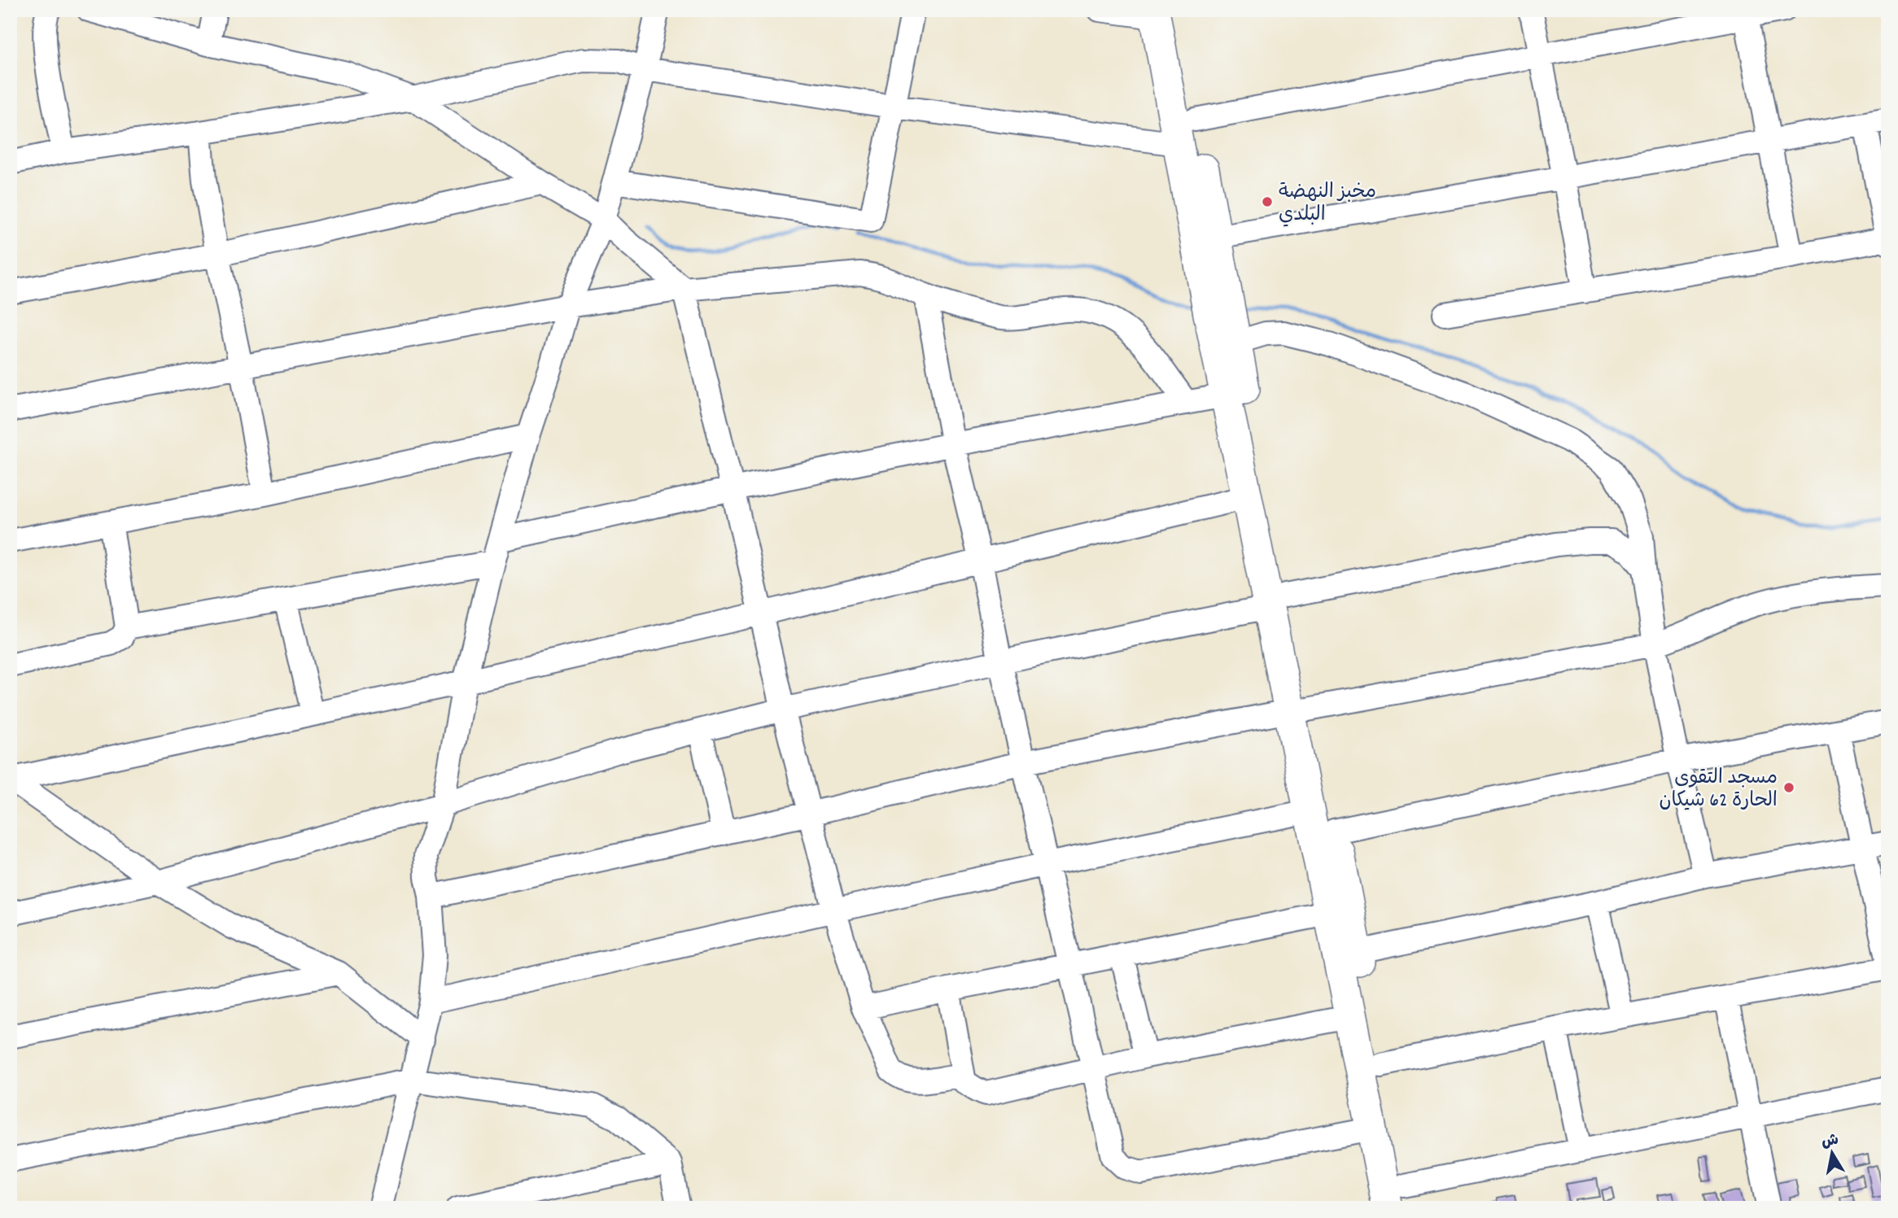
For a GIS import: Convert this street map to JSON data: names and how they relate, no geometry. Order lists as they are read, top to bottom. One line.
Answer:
{"places":["مخبز النهضة البلدي","مسجد التقوى الحارة 62 شيكان"],"north":"top"}
